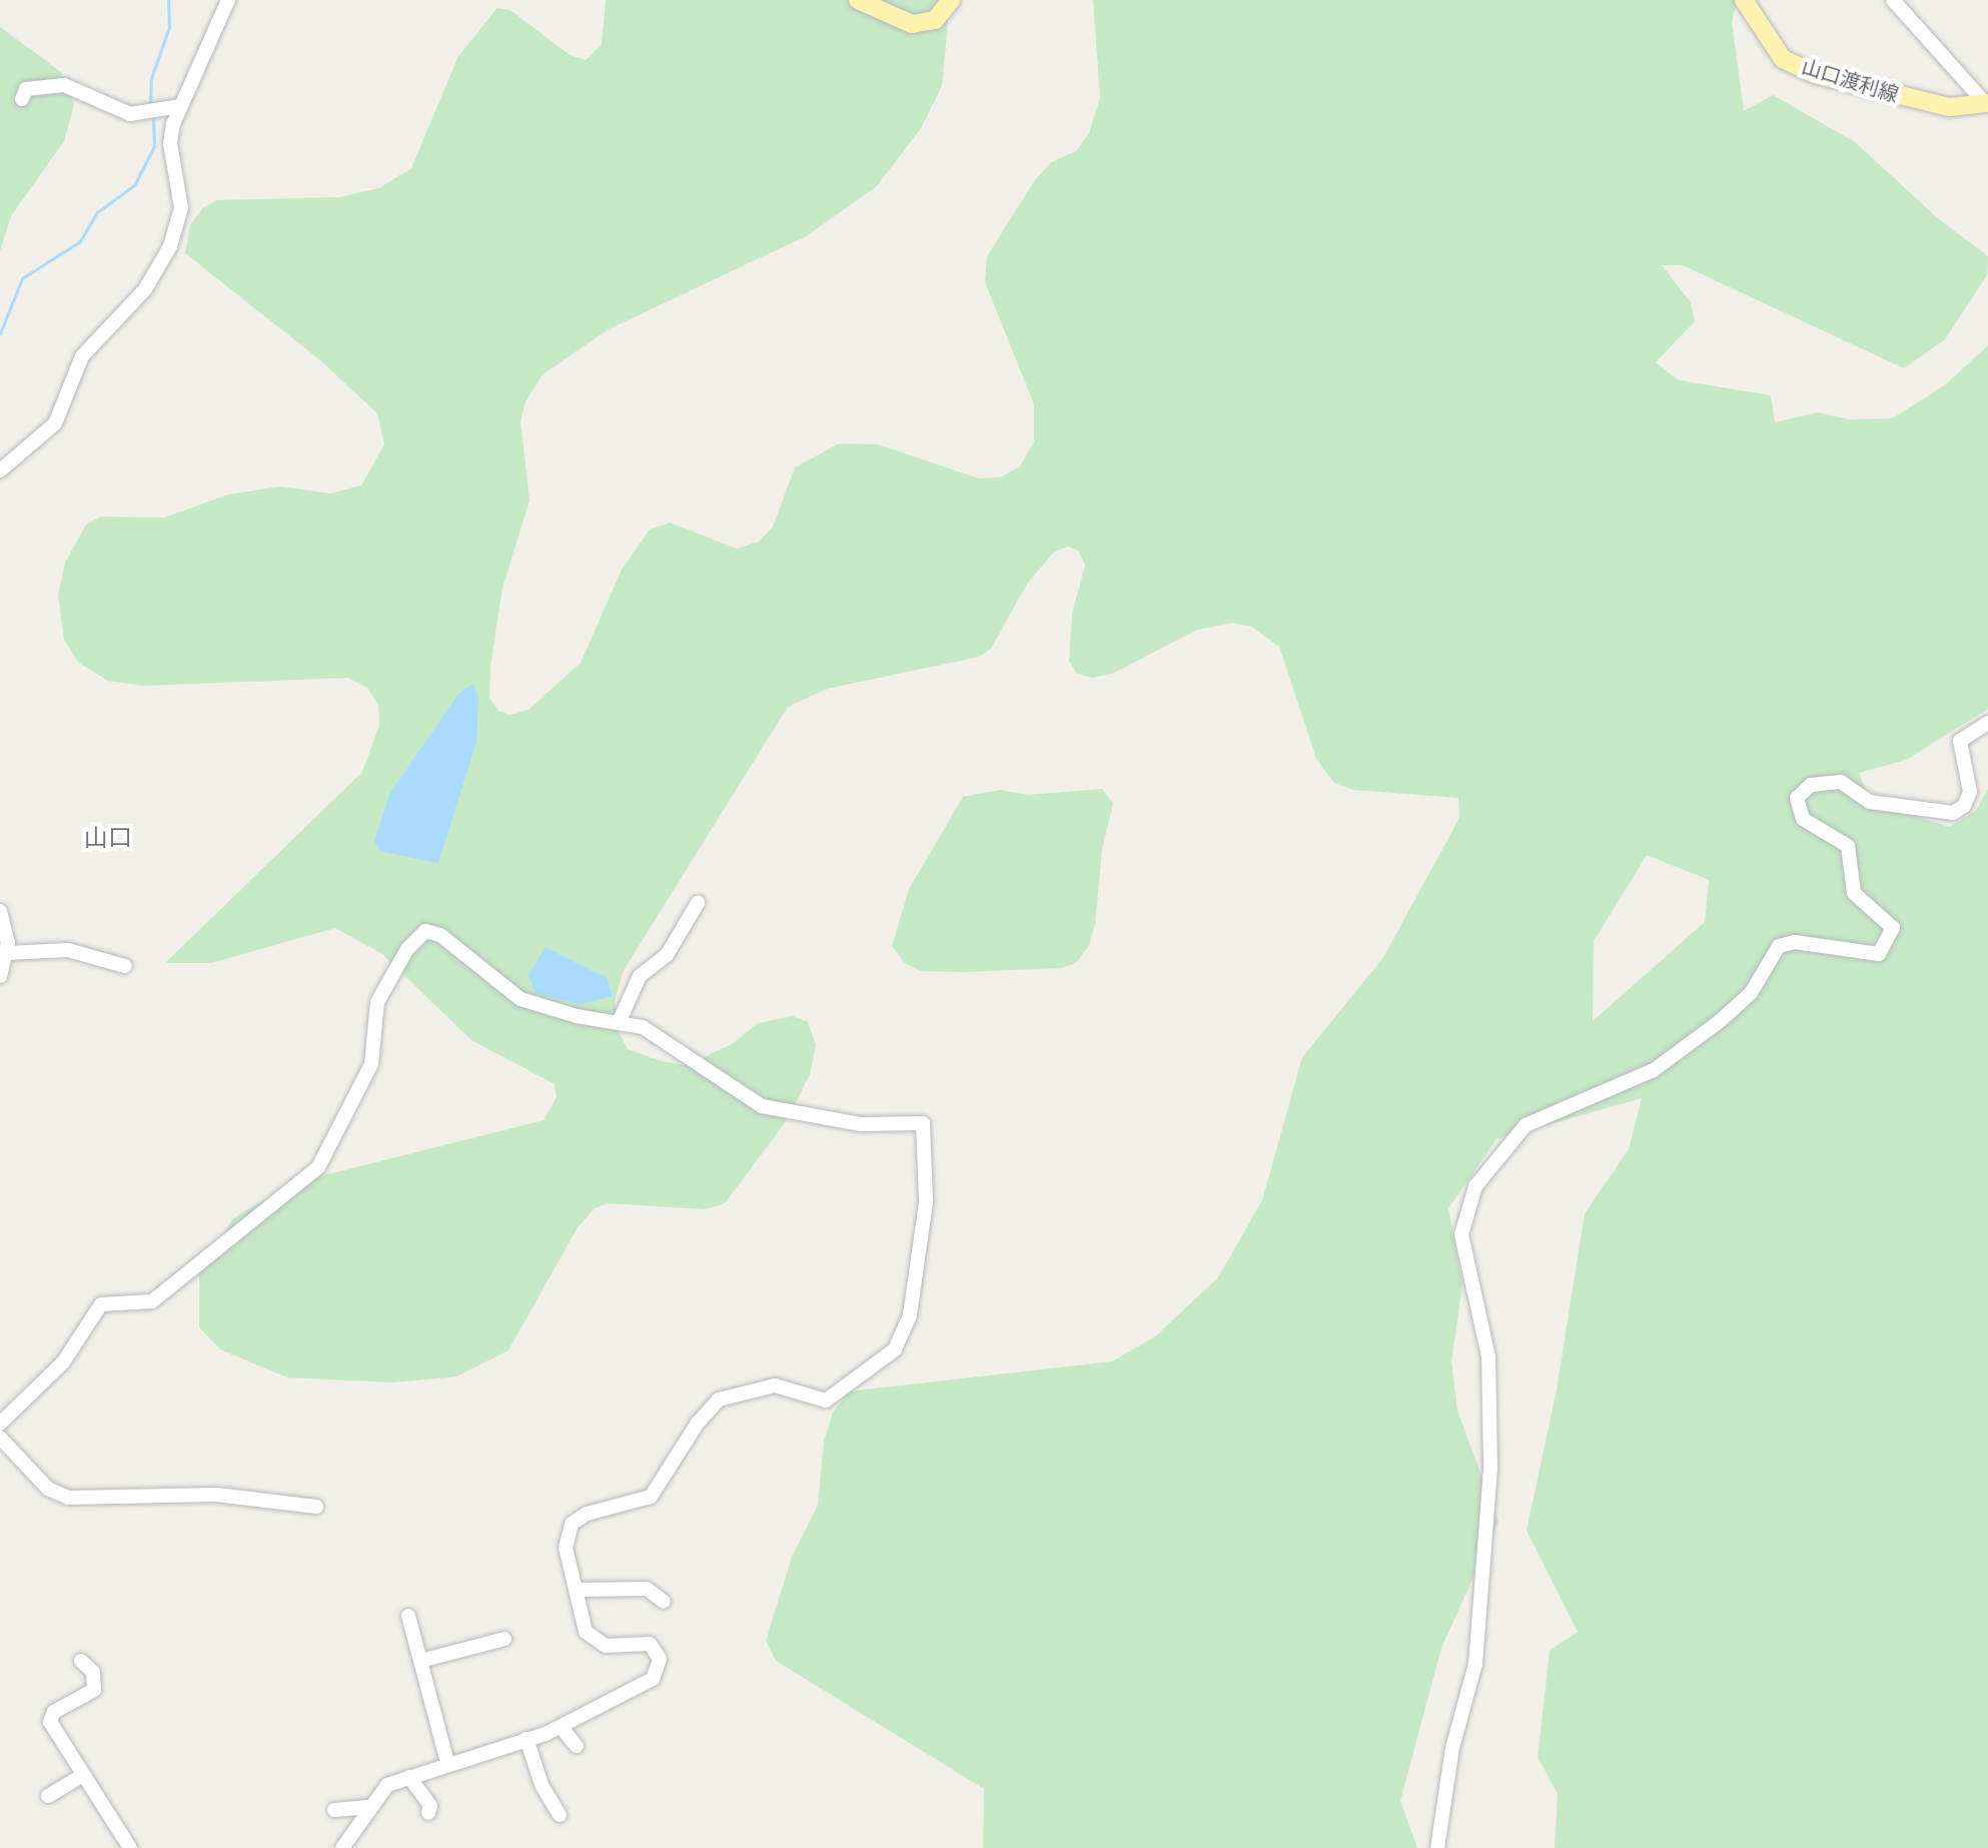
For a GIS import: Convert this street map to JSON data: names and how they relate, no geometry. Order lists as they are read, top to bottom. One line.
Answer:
{"streets":{"main road":["山口渡利線"]},"districts":["山口"]}
